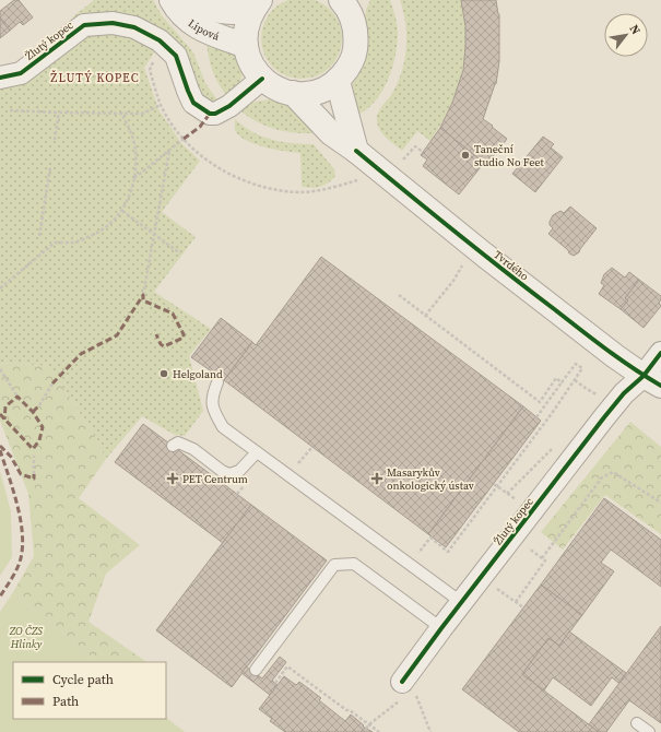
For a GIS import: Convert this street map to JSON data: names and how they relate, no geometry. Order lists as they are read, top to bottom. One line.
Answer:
{"streets":{"street":["Lipová","Žlutý kopec","Tvrdého"]},"crossings":[["Žlutý kopec","Tvrdého"]],"districts":["ŽLUTÝ KOPEC"],"parks":["ZO ČZS Hlinky"],"places":{"other":["Taneční studio No Feet","Helgoland"],"health":["PET Centrum","Masarykův onkologický ústav"]},"legend":["Cycle path","Path"],"north":"top right"}
